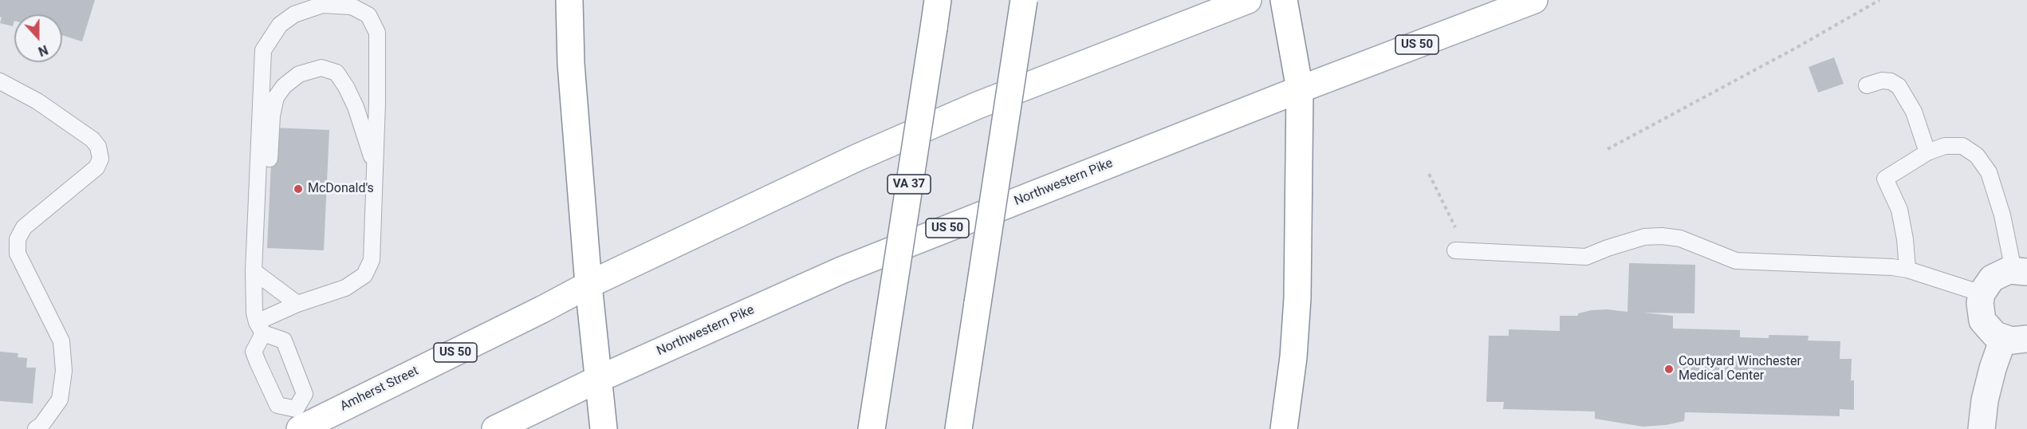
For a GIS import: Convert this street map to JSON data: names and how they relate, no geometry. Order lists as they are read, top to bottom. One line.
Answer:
{"streets":{"main road":["US 50","Northwestern Pike","VA 37","Amherst Street"]},"crossings":[["US 50","Northwestern Pike"],["US 50","Amherst Street"]],"places":["McDonald's","Courtyard Winchester Medical Center"],"north":"bottom"}
